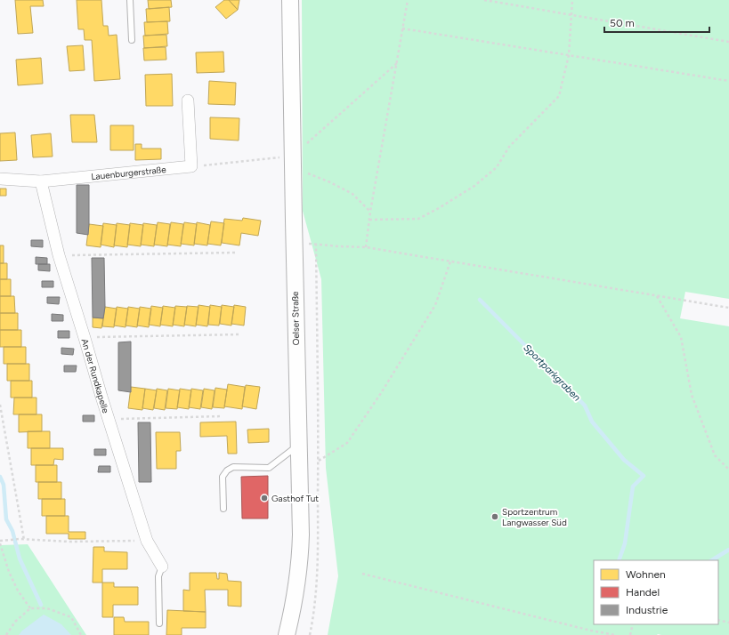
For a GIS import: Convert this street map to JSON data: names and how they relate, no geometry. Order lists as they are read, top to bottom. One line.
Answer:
{"streets":{"main road":["Oelser Straße"],"street":["Lauenburgerstraße","An der Rundkapelle"]},"crossings":[["Lauenburgerstraße","An der Rundkapelle"]],"water":["Sportparkgraben"],"places":["Gasthof Tut","Sportzentrum Langwasser Süd"],"legend":["Wohnen","Handel","Industrie"],"scale_bar":"50 m"}
